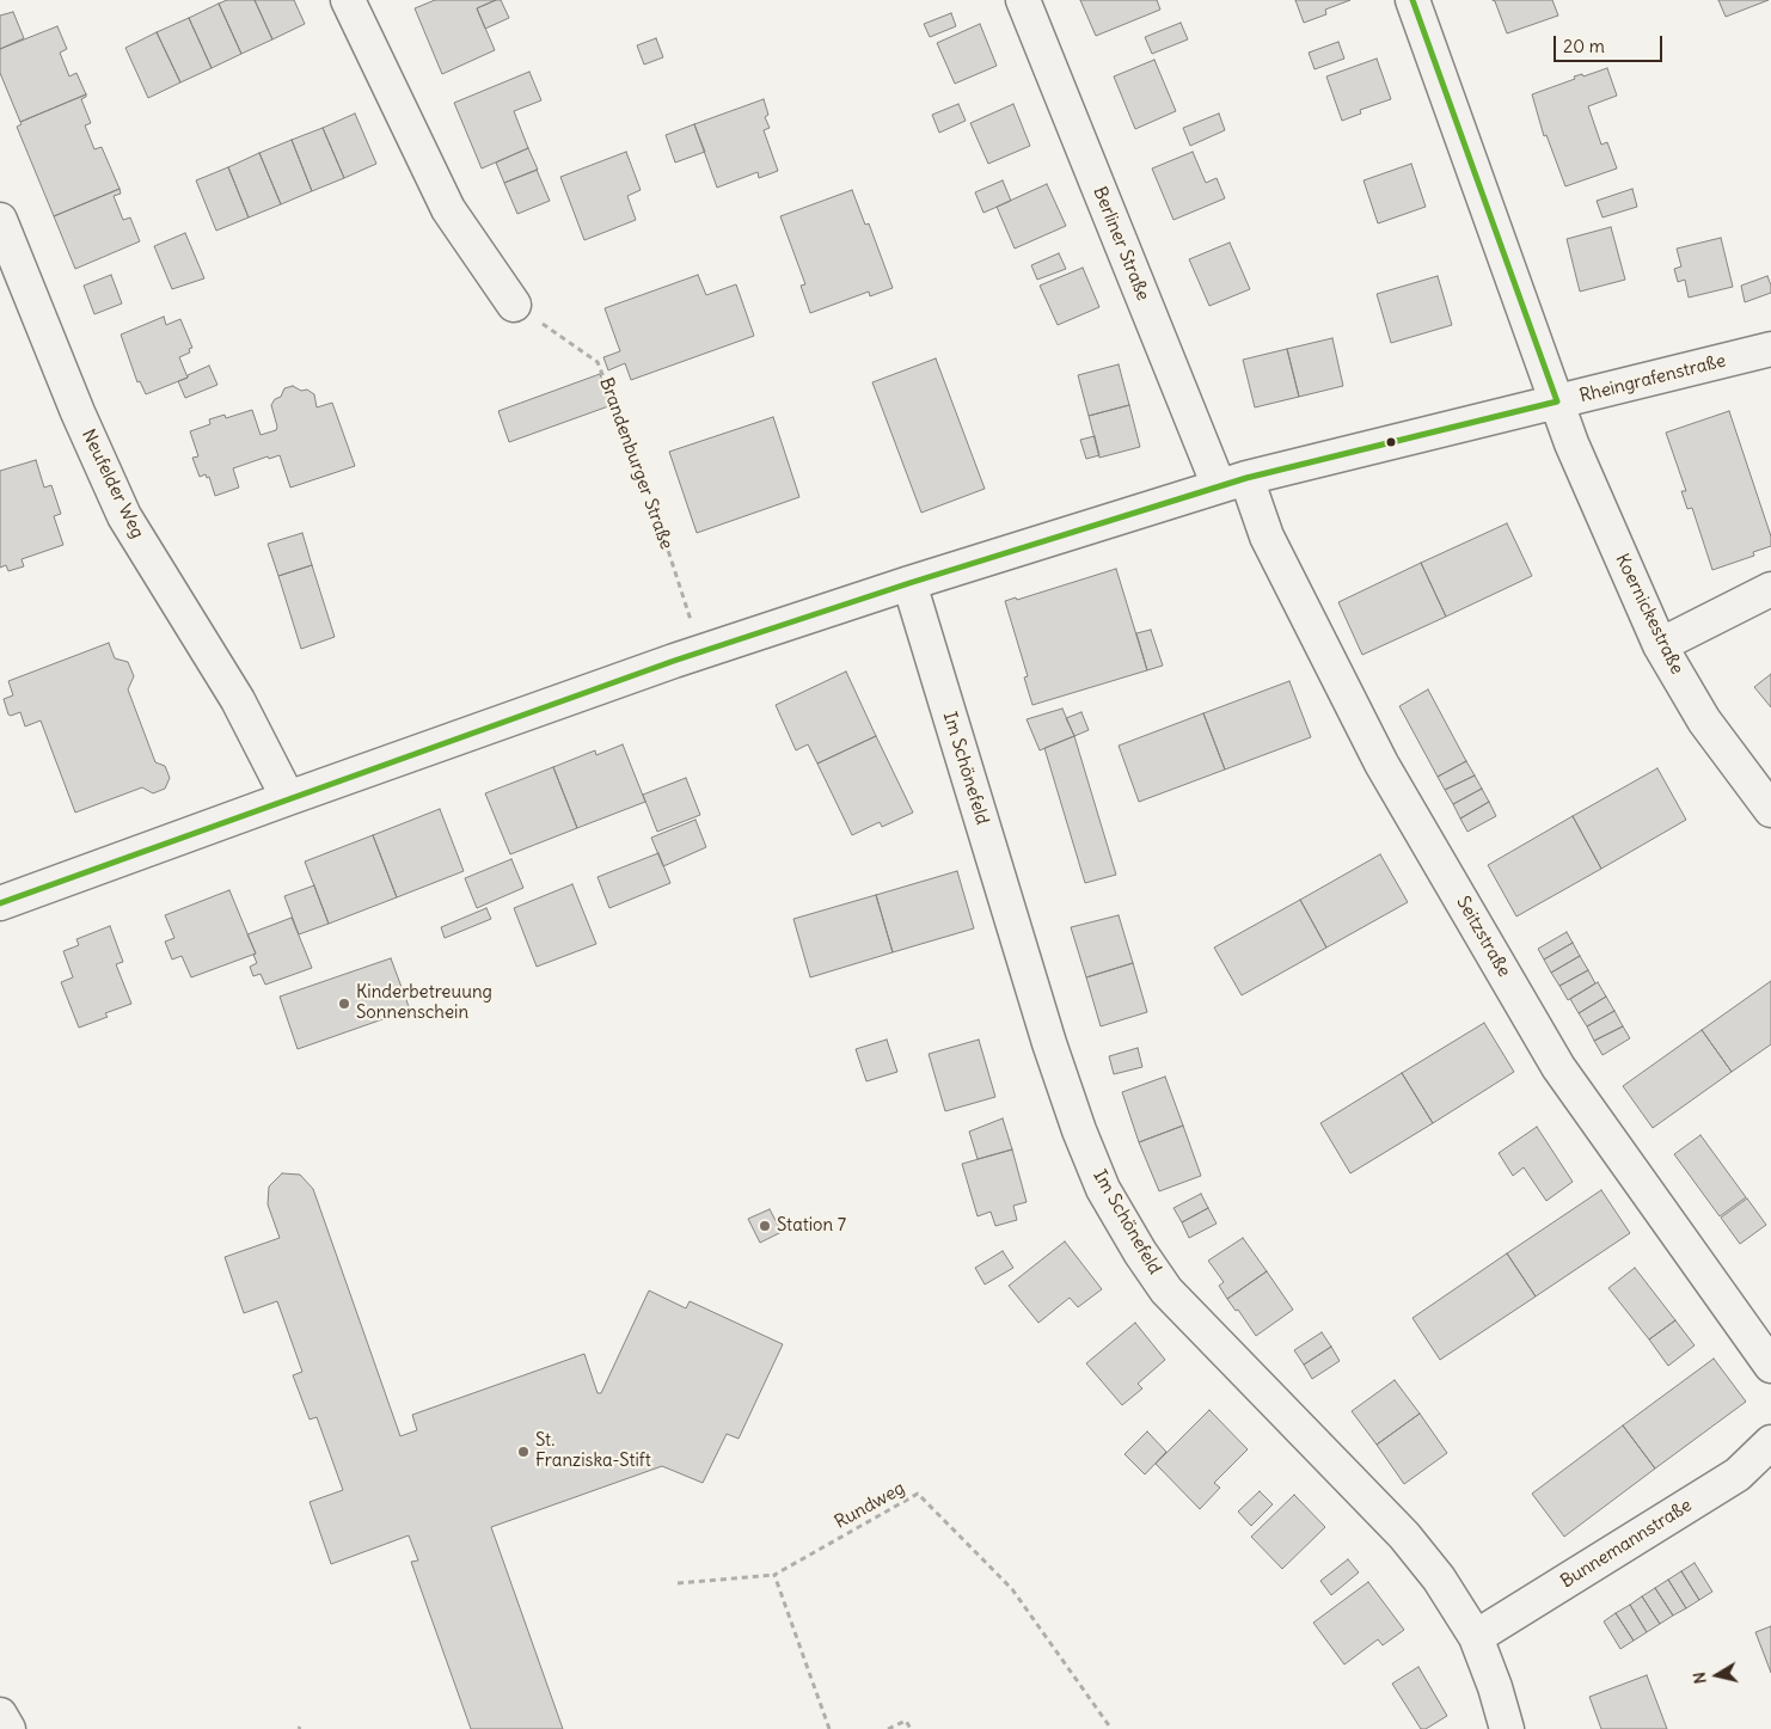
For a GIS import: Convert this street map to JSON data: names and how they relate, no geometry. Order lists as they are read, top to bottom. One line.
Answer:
{"streets":{"street":["Berliner Straße","Rheingrafenstraße","Neufelder Weg","Koernickestraße","Im Schönefeld","Seitzstraße","Bunnemannstraße"],"path":["Brandenburger Straße","Rundweg"]},"crossings":[["Berliner Straße","Rheingrafenstraße"],["Berliner Straße","Seitzstraße"],["Rheingrafenstraße","Brandenburger Straße"],["Rheingrafenstraße","Neufelder Weg"],["Rheingrafenstraße","Koernickestraße"],["Rheingrafenstraße","Im Schönefeld"],["Rheingrafenstraße","Seitzstraße"],["Im Schönefeld","Bunnemannstraße"]],"places":["Kinderbetreuung Sonnenschein","Station 7","St. Franziska-Stift"],"scale_bar":"20 m","north":"left"}
